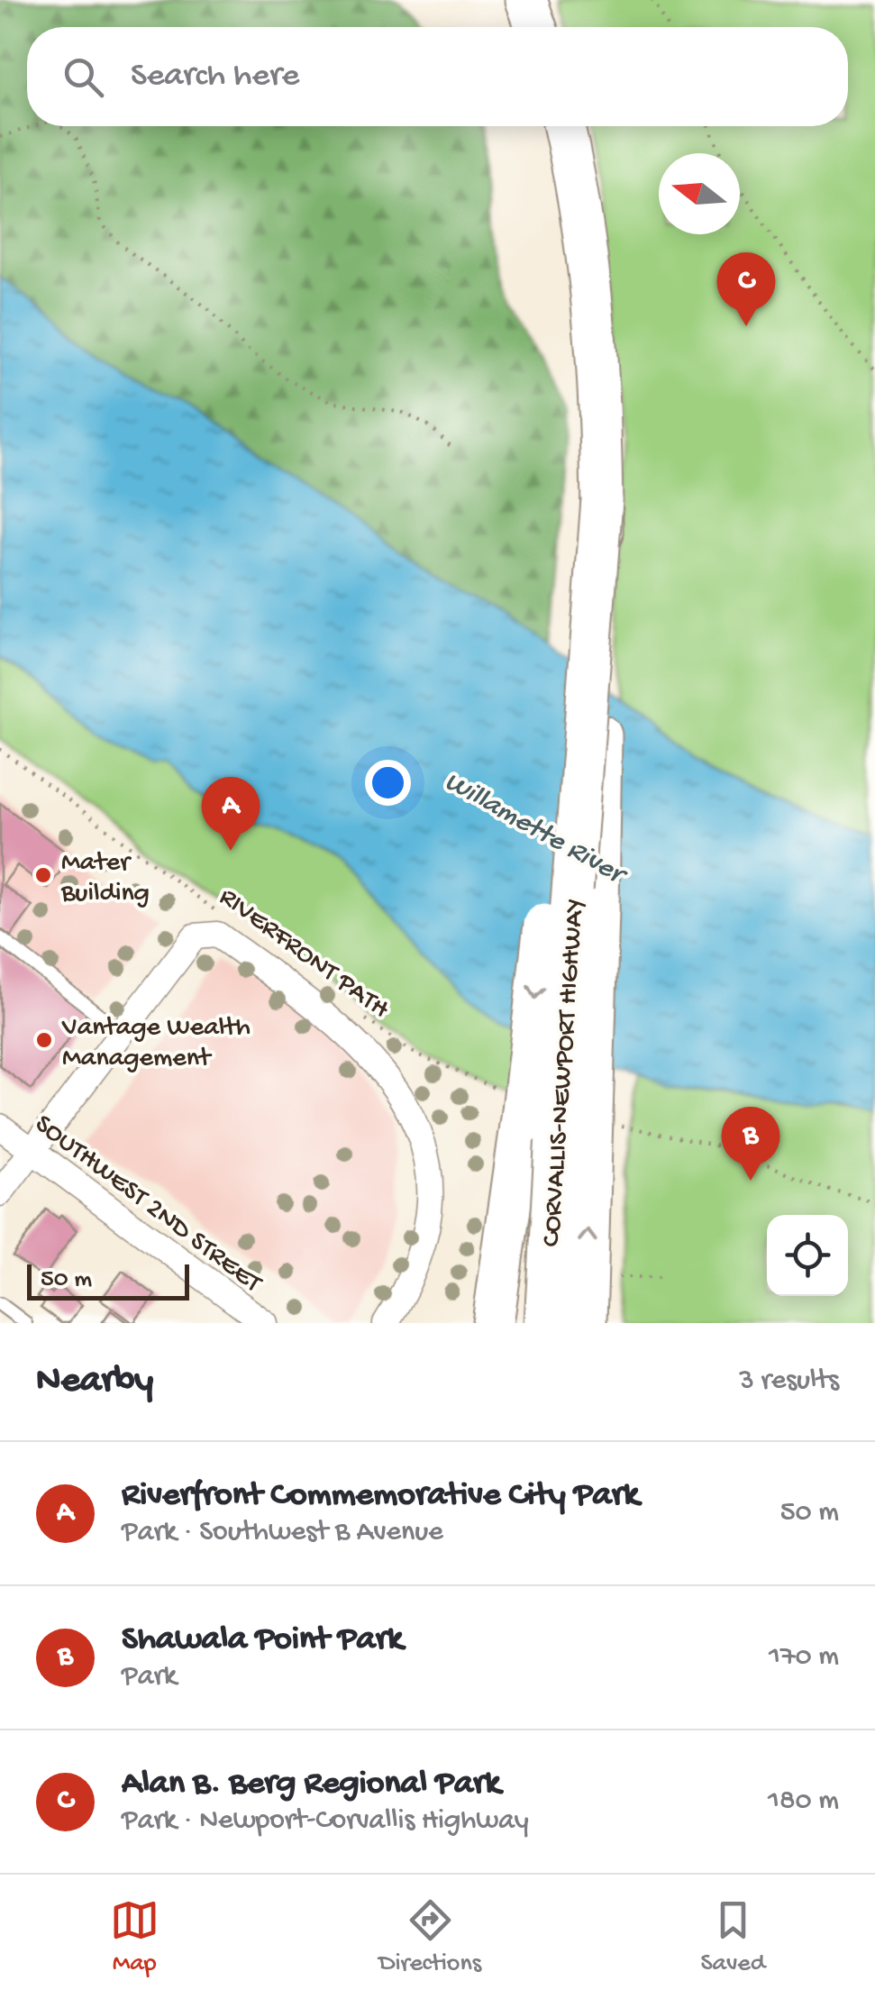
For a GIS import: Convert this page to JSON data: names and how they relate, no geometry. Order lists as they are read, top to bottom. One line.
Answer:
{"streets":{"highway":["CORVALLIS-NEWPORT HIGHWAY"],"street":["SOUTHWEST 2ND STREET"],"path":["RIVERFRONT PATH"]},"water":["Willamette River"],"places":["Mater Building","Vantage Wealth Management"],"scale_bar":"50 m","north":"left","page":{"search":"Search here","pins":["C","A","B"],"scale":"50 m","heading":["Nearby","3 results"],"list":[{"mark":"A","name":"Riverfront Commemorative City Park","note":"Park · Southwest B Avenue","value":"50 m"},{"mark":"B","name":"Shawala Point Park","note":"Park","value":"170 m"},{"mark":"C","name":"Alan B. Berg Regional Park","note":"Park · Newport-Corvallis Highway","value":"180 m"}],"nav":["Map","Directions","Saved"]}}
